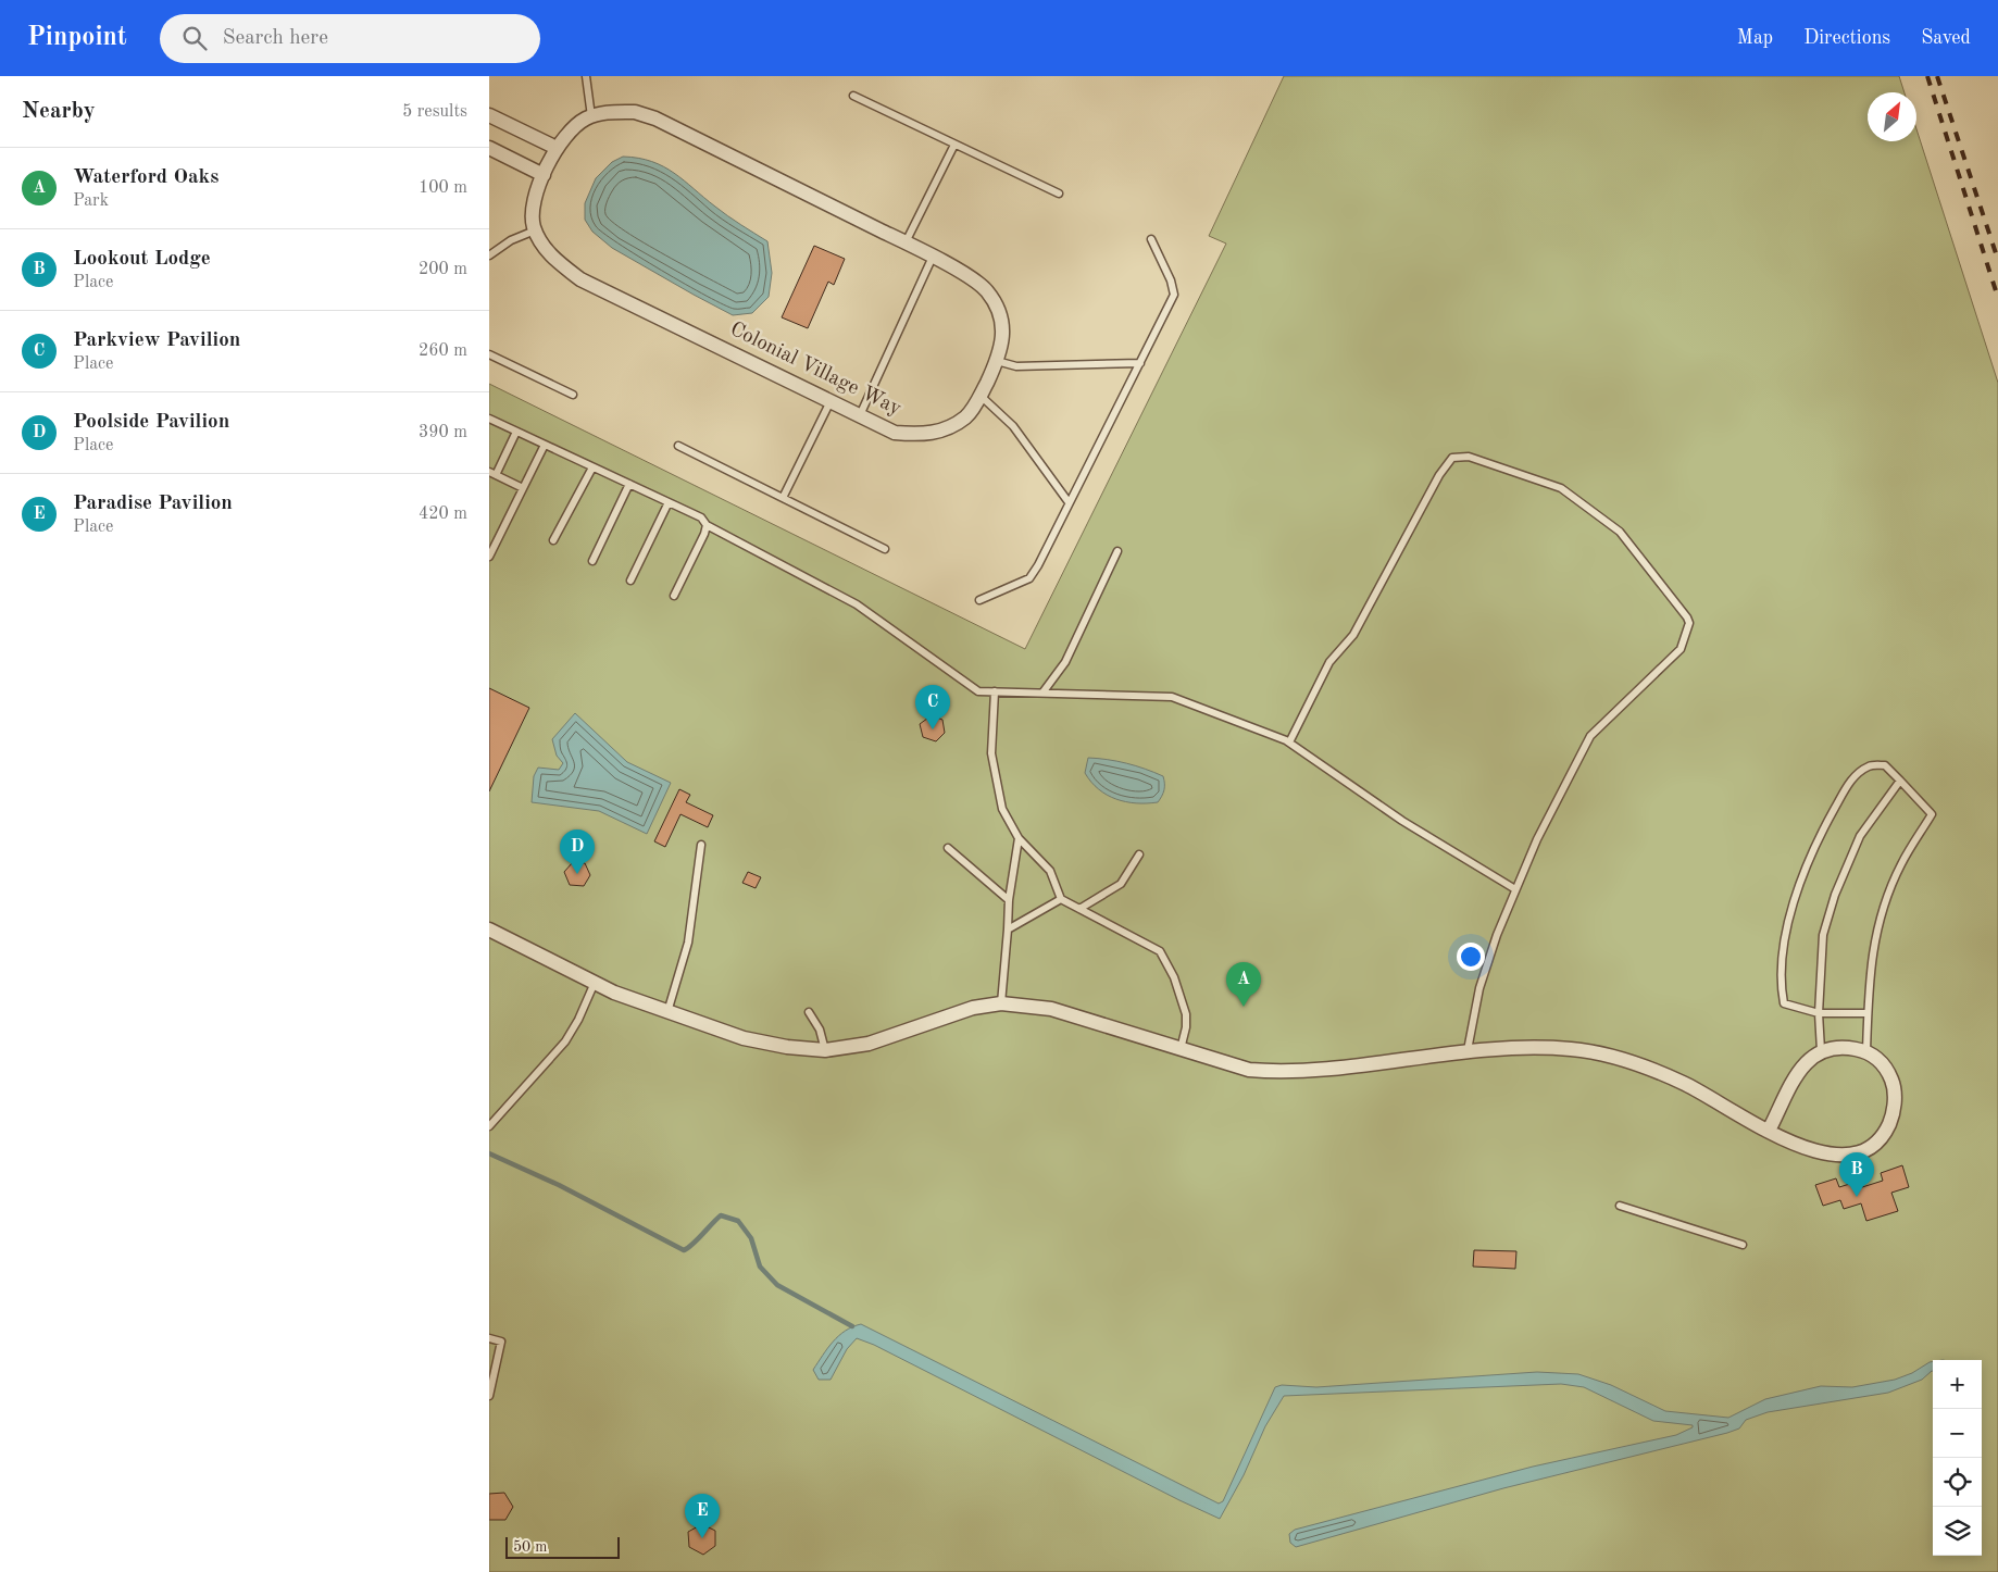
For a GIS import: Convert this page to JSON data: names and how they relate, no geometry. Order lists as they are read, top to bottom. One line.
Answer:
{"streets":{"street":["Colonial Village Way"]},"scale_bar":"50 m","north":"top right","page":{"header":"Pinpoint","search":"Search here","nav":["Map","Directions","Saved"],"heading":["Nearby","5 results"],"list":[{"mark":"A","name":"Waterford Oaks","note":"Park","value":"100 m"},{"mark":"B","name":"Lookout Lodge","note":"Place","value":"200 m"},{"mark":"C","name":"Parkview Pavilion","note":"Place","value":"260 m"},{"mark":"D","name":"Poolside Pavilion","note":"Place","value":"390 m"},{"mark":"E","name":"Paradise Pavilion","note":"Place","value":"420 m"}],"pins":["C","D","A","B","E"],"map_buttons":["+","−"],"scale":"50 m"}}
